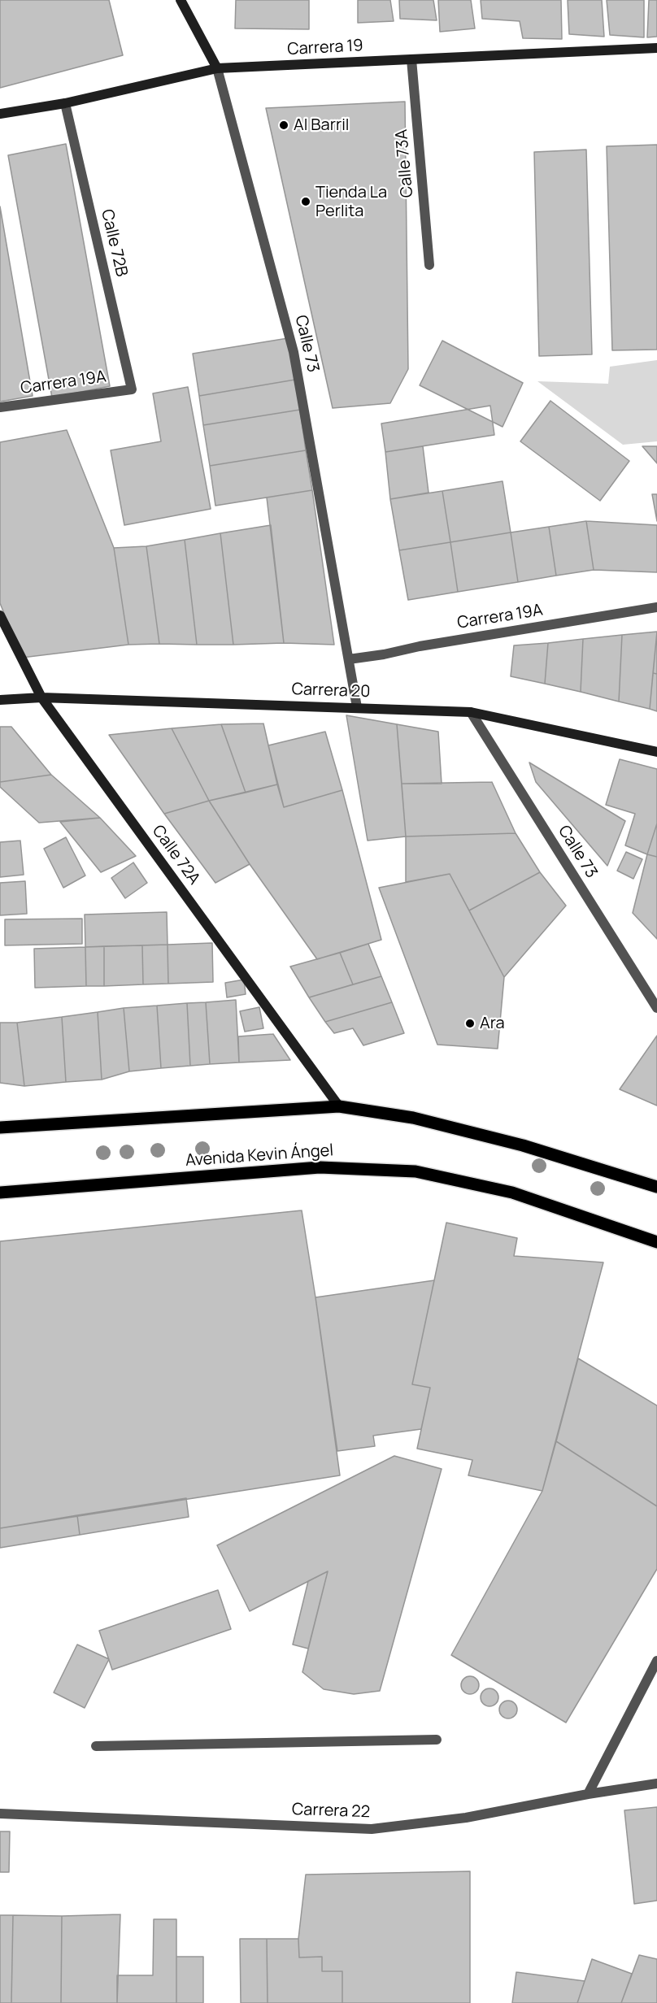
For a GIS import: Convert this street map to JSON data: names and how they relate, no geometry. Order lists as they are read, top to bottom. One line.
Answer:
{"streets":{"main road":["Avenida Kevin Ángel"],"street":["Carrera 19","Calle 73A","Calle 72B","Calle 73","Carrera 19A","Carrera 20","Calle 72A","Carrera 22"]},"crossings":[["Carrera 19","Calle 73A"],["Carrera 19","Calle 72B"],["Carrera 19","Calle 73"],["Calle 72B","Carrera 19A"],["Calle 73","Carrera 19A"],["Calle 73","Carrera 20"],["Carrera 20","Calle 72A"]],"places":["Al Barril","Tienda La Perlita","Ara"]}
